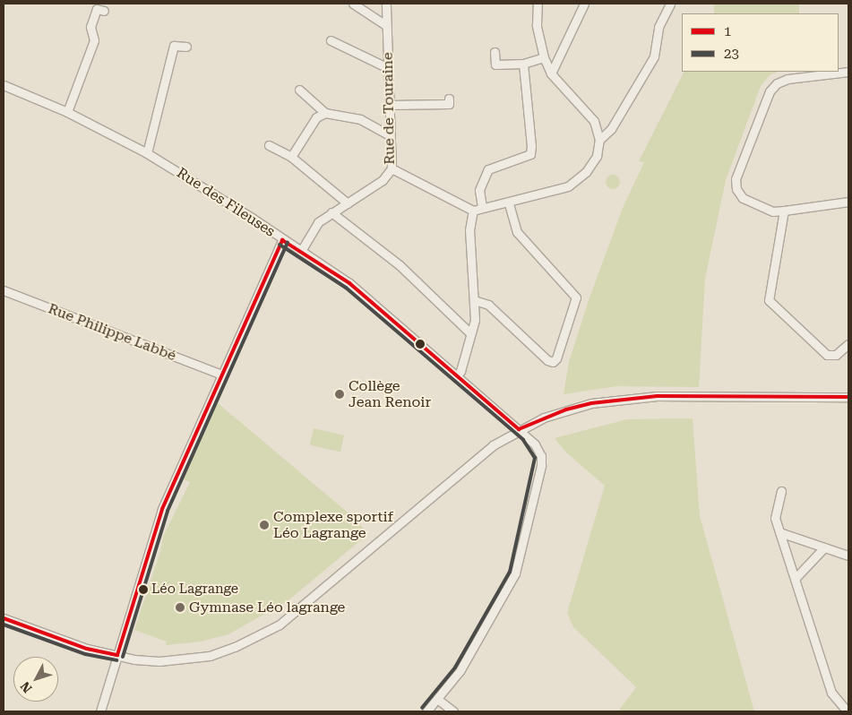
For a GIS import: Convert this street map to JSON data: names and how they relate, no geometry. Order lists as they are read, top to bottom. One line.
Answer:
{"streets":{"street":["Rue de Touraine","Rue des Fileuses","Rue Philippe Labbé"]},"crossings":[["Rue de Touraine","Rue des Fileuses"]],"places":["Collège Jean Renoir","Complexe sportif Léo Lagrange","Léo Lagrange","Gymnase Léo lagrange"],"lines":["transit line 1","transit line 23"],"legend":["1","23"],"north":"bottom left"}
